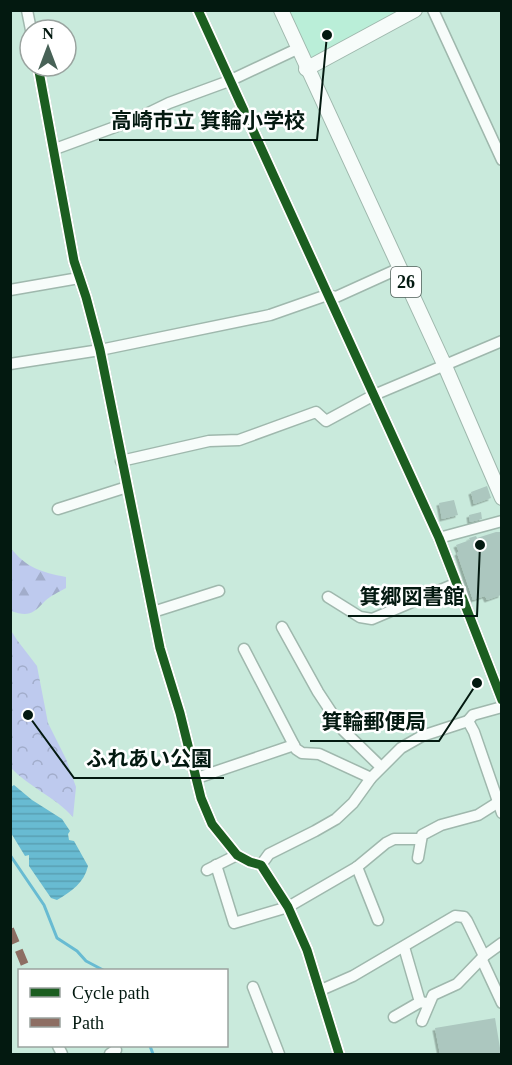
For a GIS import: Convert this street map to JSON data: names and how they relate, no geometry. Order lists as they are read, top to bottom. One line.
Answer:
{"streets":{"main road":["26"]},"places":["高崎市立 箕輪小学校","箕郷図書館","箕輪郵便局","ふれあい公園"],"legend":["Cycle path","Path"],"north":"top"}
